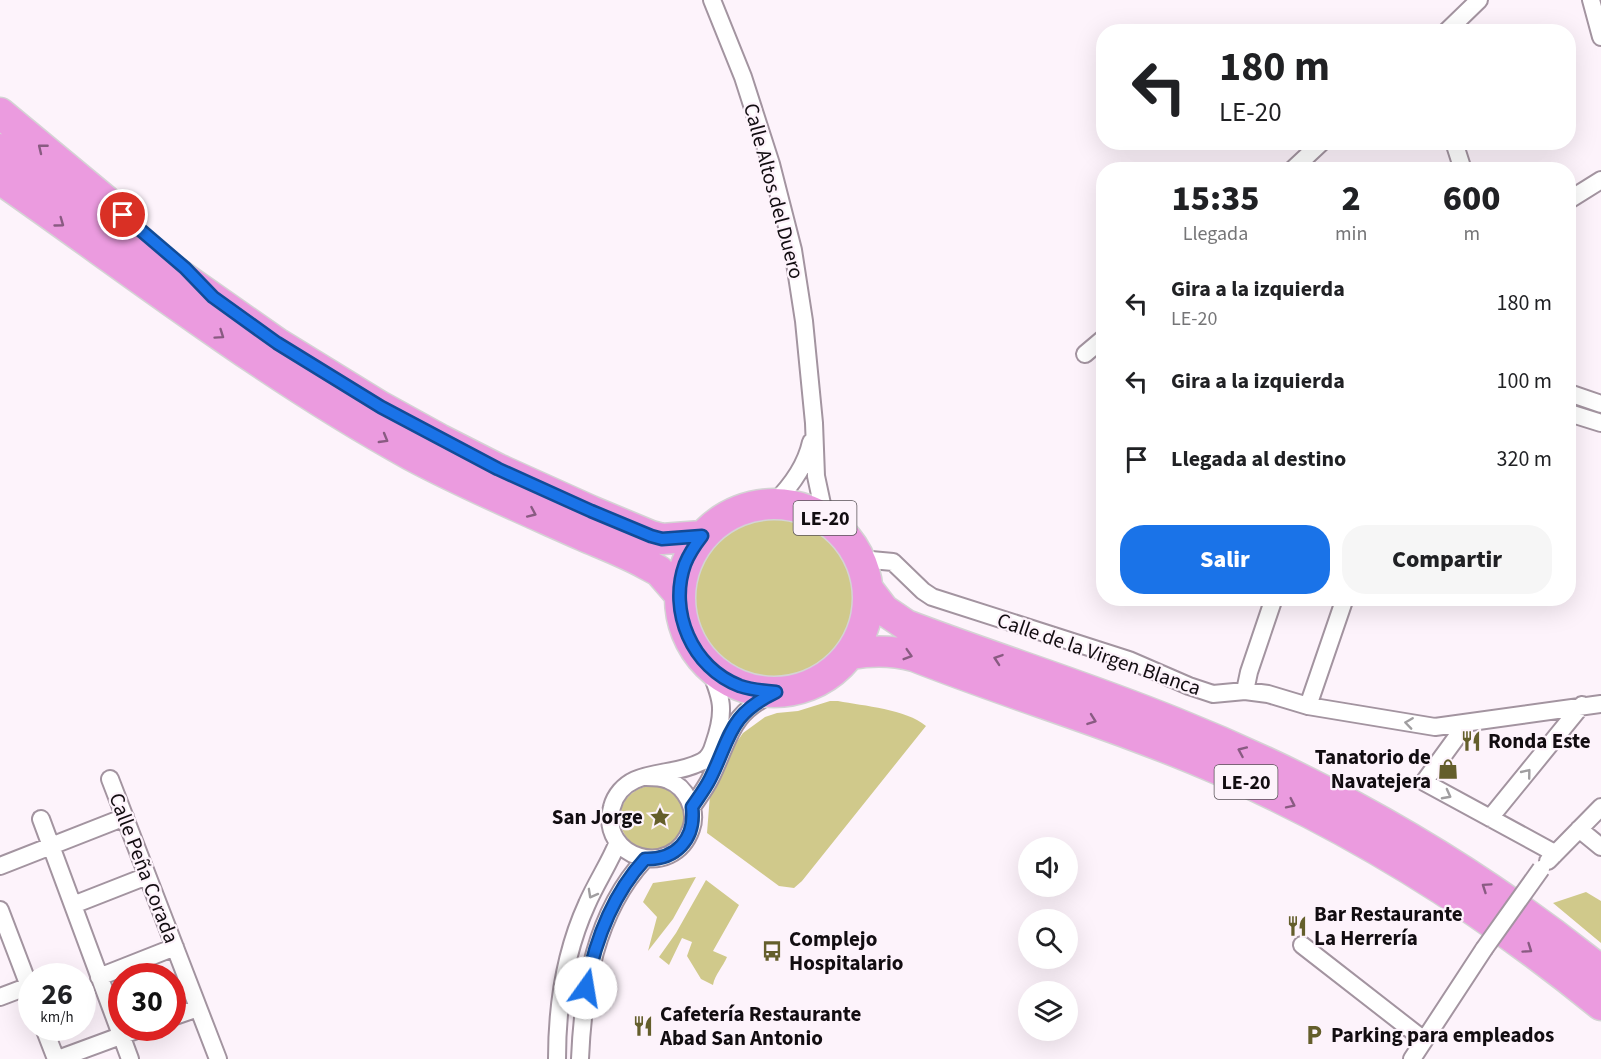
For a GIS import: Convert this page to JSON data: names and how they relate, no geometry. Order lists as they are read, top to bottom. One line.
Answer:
{"streets":{"highway":["LE-20"],"street":["Calle Altos del Duero","Calle de la Virgen Blanca","Calle Peña Corada"]},"crossings":[["Calle Altos del Duero","LE-20"],["Calle Altos del Duero","Calle de la Virgen Blanca"],["LE-20","Calle de la Virgen Blanca"]],"places":{"restaurant":["Ronda Este","Bar Restaurante La Herrería","Cafetería Restaurante Abad San Antonio"],"shop":["Tanatorio de Navatejera"],"place":["San Jorge"],"bus stop":["Complejo Hospitalario"],"parking":["Parking para empleados"]},"page":{"turn":["180 m","LE-20"],"eta":["15:35","Llegada","2","min","600","m"],"list":[{"name":"Gira a la izquierda","note":"LE-20","value":"180 m"},{"name":"Gira a la izquierda","value":"100 m"},{"name":"Llegada al destino","value":"320 m"}],"buttons":["Salir","Compartir"],"speed":"26 km/h","limit":"30"}}
